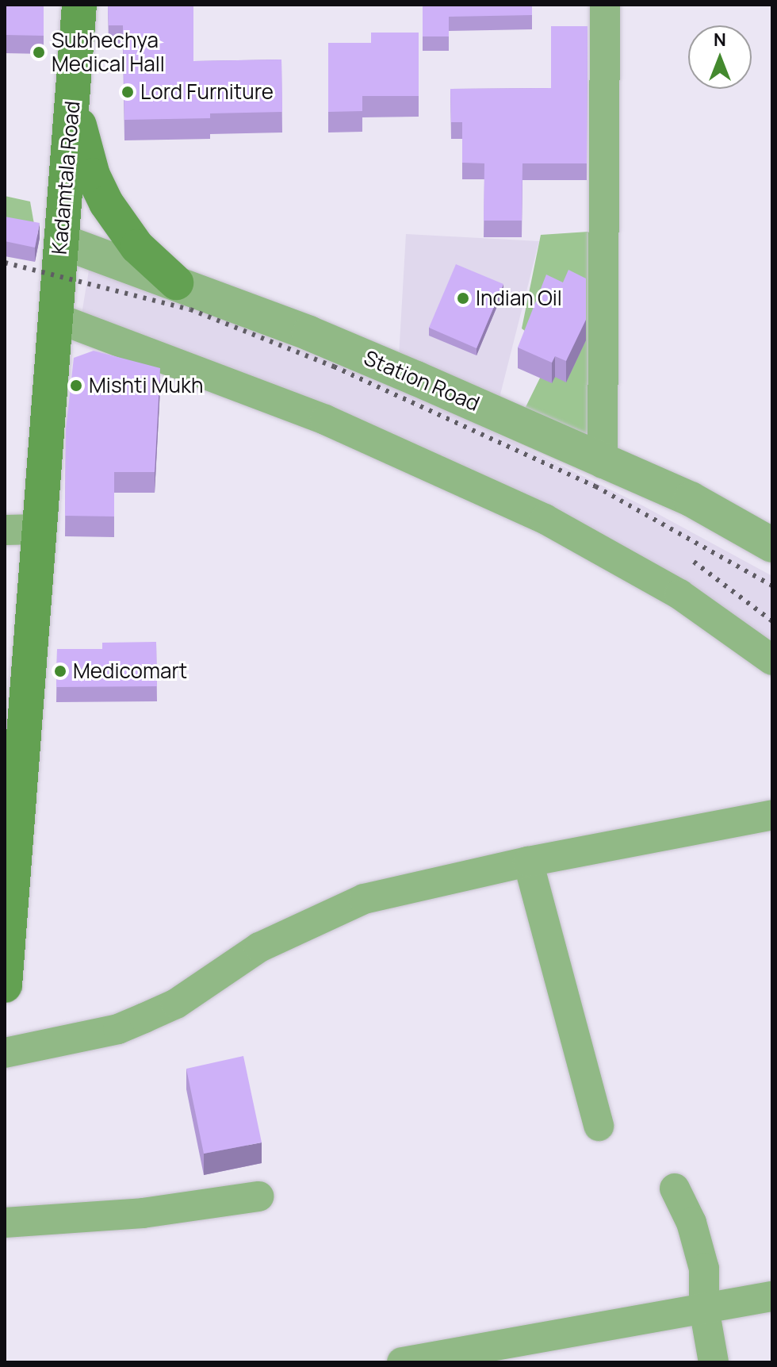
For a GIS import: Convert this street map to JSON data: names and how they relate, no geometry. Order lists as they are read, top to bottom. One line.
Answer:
{"streets":{"main road":["Kadamtala Road"],"street":["Station Road"]},"crossings":[["Kadamtala Road","Station Road"]],"places":["Subhechya Medical Hall","Lord Furniture","Indian Oil","Mishti Mukh","Medicomart"],"north":"top"}
